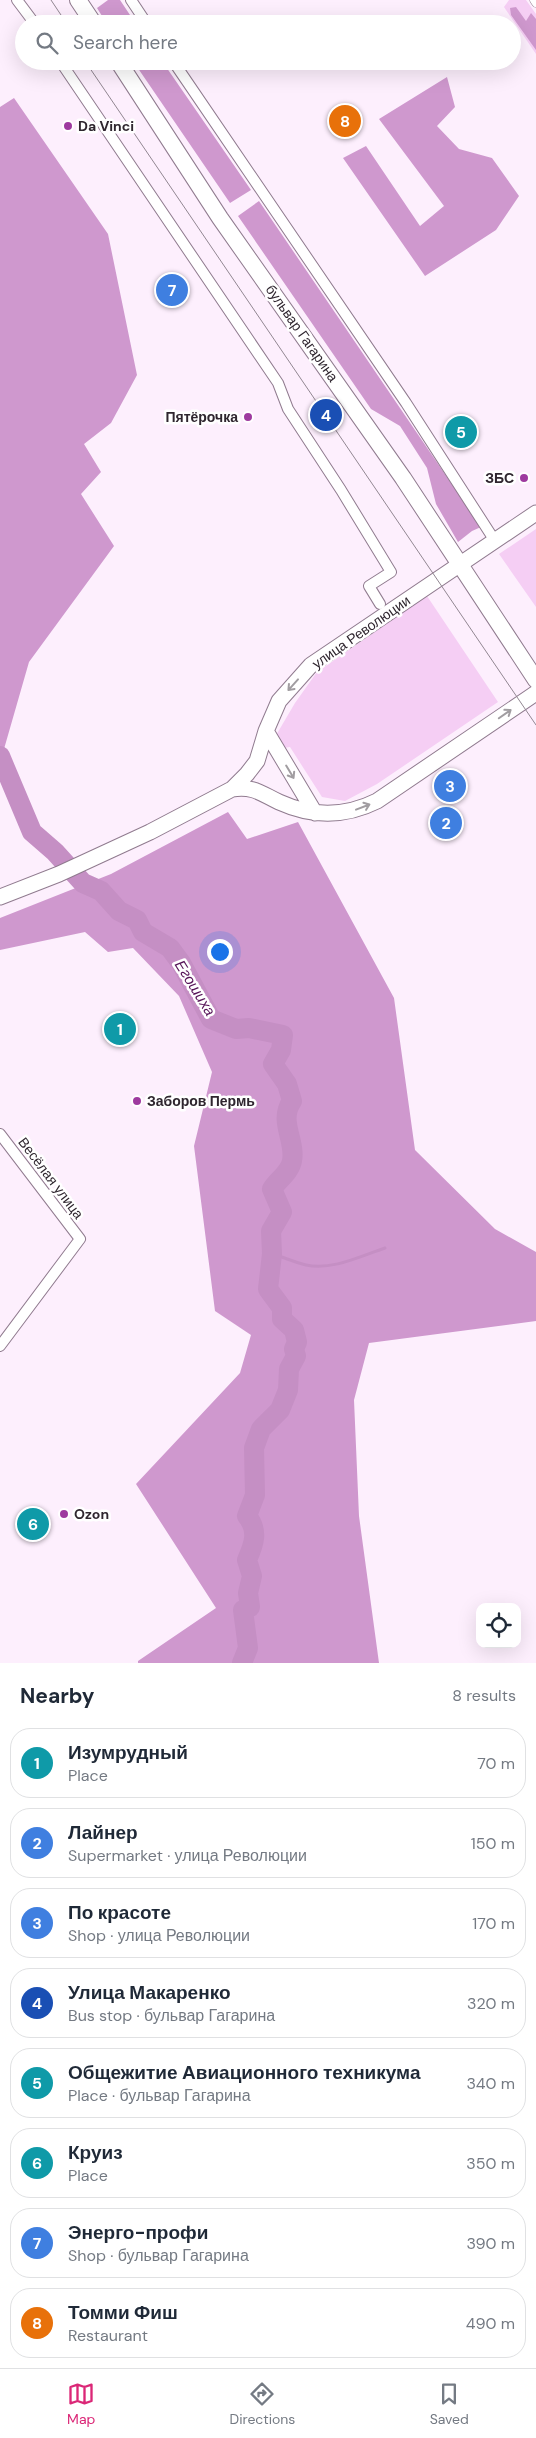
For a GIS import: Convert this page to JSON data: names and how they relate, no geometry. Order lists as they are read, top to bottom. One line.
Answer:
{"streets":{"main road":["бульвар Гагарина","улица Революции"],"street":["Весёлая улица"]},"crossings":[["бульвар Гагарина","улица Революции"]],"water":["Егошиха"],"places":["Da Vinci","Пятёрочка","ЗБС","Заборов Пермь","Ozon"],"page":{"search":"Search here","pins":["8","7","4","5","3","2","1","6"],"heading":["Nearby","8 results"],"list":[{"mark":"1","name":"Изумрудный","note":"Place","value":"70 m"},{"mark":"2","name":"Лайнер","note":"Supermarket · улица Революции","value":"150 m"},{"mark":"3","name":"По красоте","note":"Shop · улица Революции","value":"170 m"},{"mark":"4","name":"Улица Макаренко","note":"Bus stop · бульвар Гагарина","value":"320 m"},{"mark":"5","name":"Общежитие Авиационного техникума","note":"Place · бульвар Гагарина","value":"340 m"},{"mark":"6","name":"Круиз","note":"Place","value":"350 m"},{"mark":"7","name":"Энерго-профи","note":"Shop · бульвар Гагарина","value":"390 m"},{"mark":"8","name":"Томми Фиш","note":"Restaurant","value":"490 m"}],"nav":["Map","Directions","Saved"]}}
